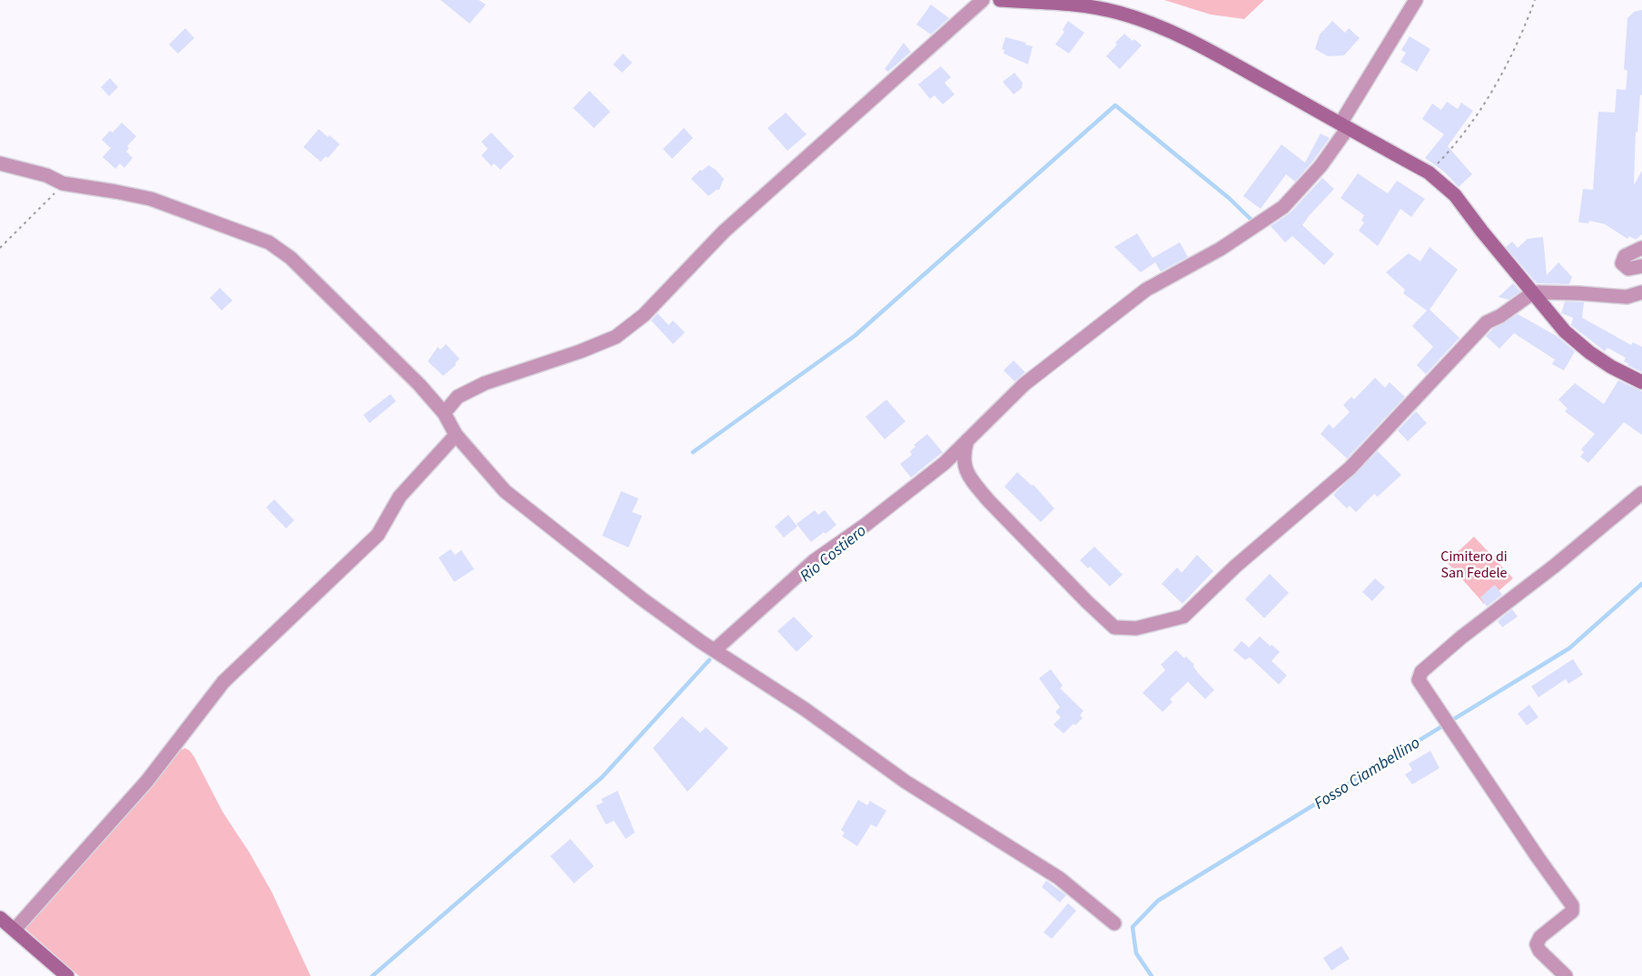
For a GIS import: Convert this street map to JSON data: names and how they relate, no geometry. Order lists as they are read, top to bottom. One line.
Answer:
{"water":["Rio Costiero","Fosso Ciambellino"],"parks":["Cimitero di San Fedele"]}
